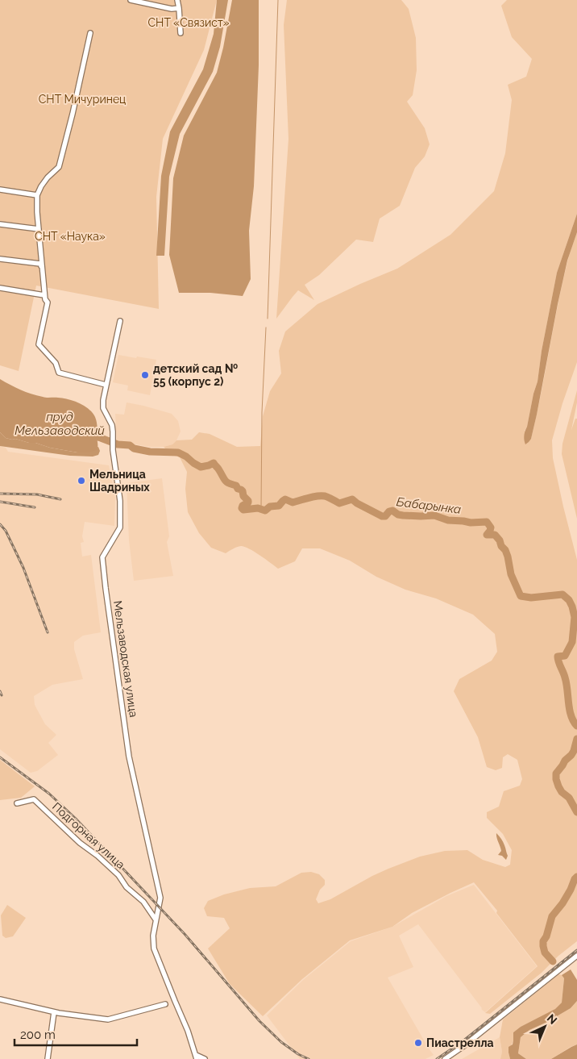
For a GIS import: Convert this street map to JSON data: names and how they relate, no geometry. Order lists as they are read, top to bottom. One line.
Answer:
{"streets":{"street":["Мельзаводская улица","Подгорная улица"]},"crossings":[["Мельзаводская улица","Подгорная улица"]],"water":["пруд Мельзаводский","Бабарынка"],"parks":["СНТ «Связист»","СНТ Мичуринец","СНТ «Наука»"],"places":["детский сад № 55 (корпус 2)","Мельница Шадриных","Пиастрелла"],"scale_bar":"200 m","north":"top right"}
